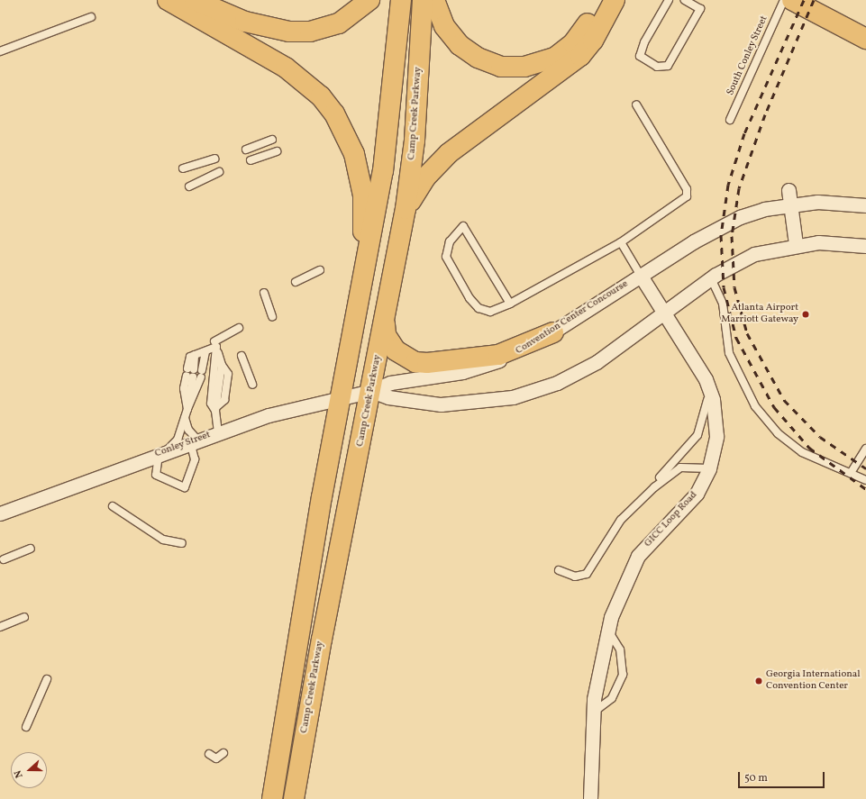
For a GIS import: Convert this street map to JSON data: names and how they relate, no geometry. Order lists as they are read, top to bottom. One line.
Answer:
{"streets":{"main road":["Camp Creek Parkway"],"street":["Convention Center Concourse","Conley Street","GICC Loop Road"],"lane":["South Conley Street"]},"crossings":[["Camp Creek Parkway","Convention Center Concourse"],["Camp Creek Parkway","Conley Street"],["Convention Center Concourse","Conley Street"],["Convention Center Concourse","GICC Loop Road"]],"places":["Atlanta Airport Marriott Gateway","Georgia International Convention Center"],"scale_bar":"50 m","north":"left"}
